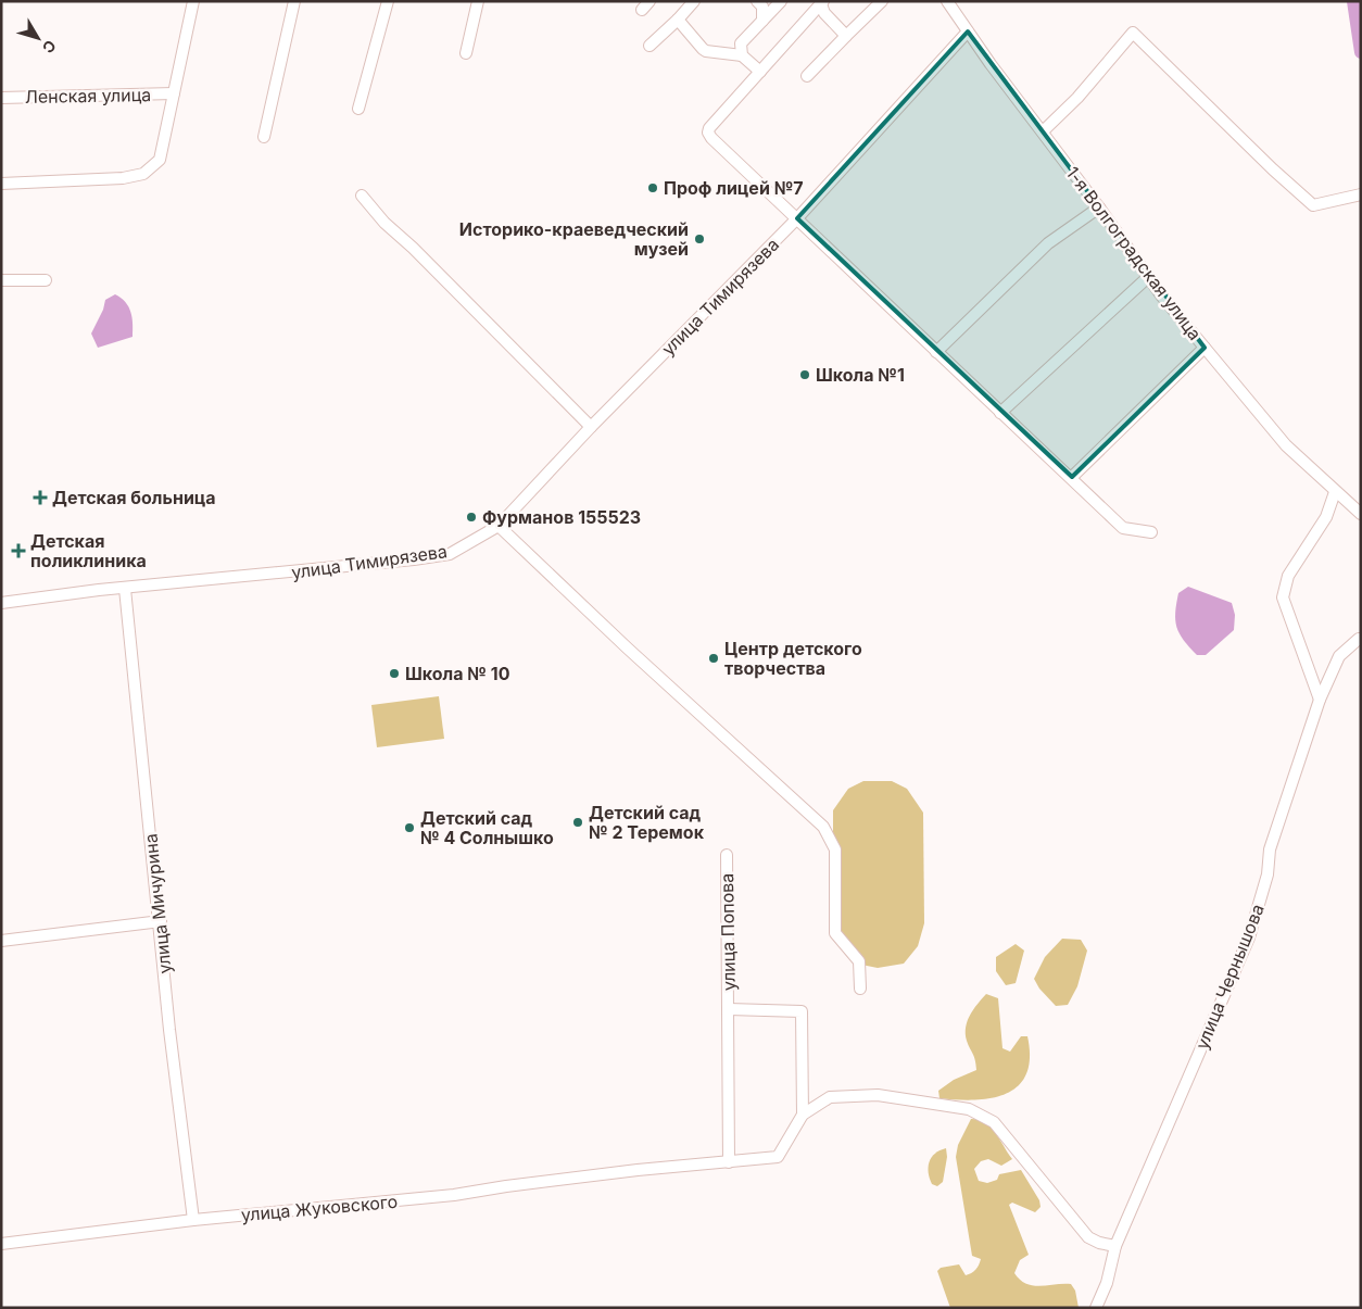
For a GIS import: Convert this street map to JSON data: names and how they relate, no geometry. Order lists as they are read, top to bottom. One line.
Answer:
{"streets":{"street":["Ленская улица","1-я Волгоградская улица","улица Тимирязева","улица Мичурина","улица Попова","улица Чернышова","улица Жуковского"]},"crossings":[["1-я Волгоградская улица","улица Тимирязева"],["улица Тимирязева","улица Мичурина"],["улица Мичурина","улица Жуковского"],["улица Попова","улица Жуковского"]],"places":{"other":["Проф лицей №7","Историко-краеведческий музей","Школа №1","Фурманов 155523","Центр детского творчества","Школа № 10","Детский сад № 2 Теремок","Детский сад № 4 Солнышко"],"health":["Детская больница","Детская поликлиника"]},"north":"bottom right"}
